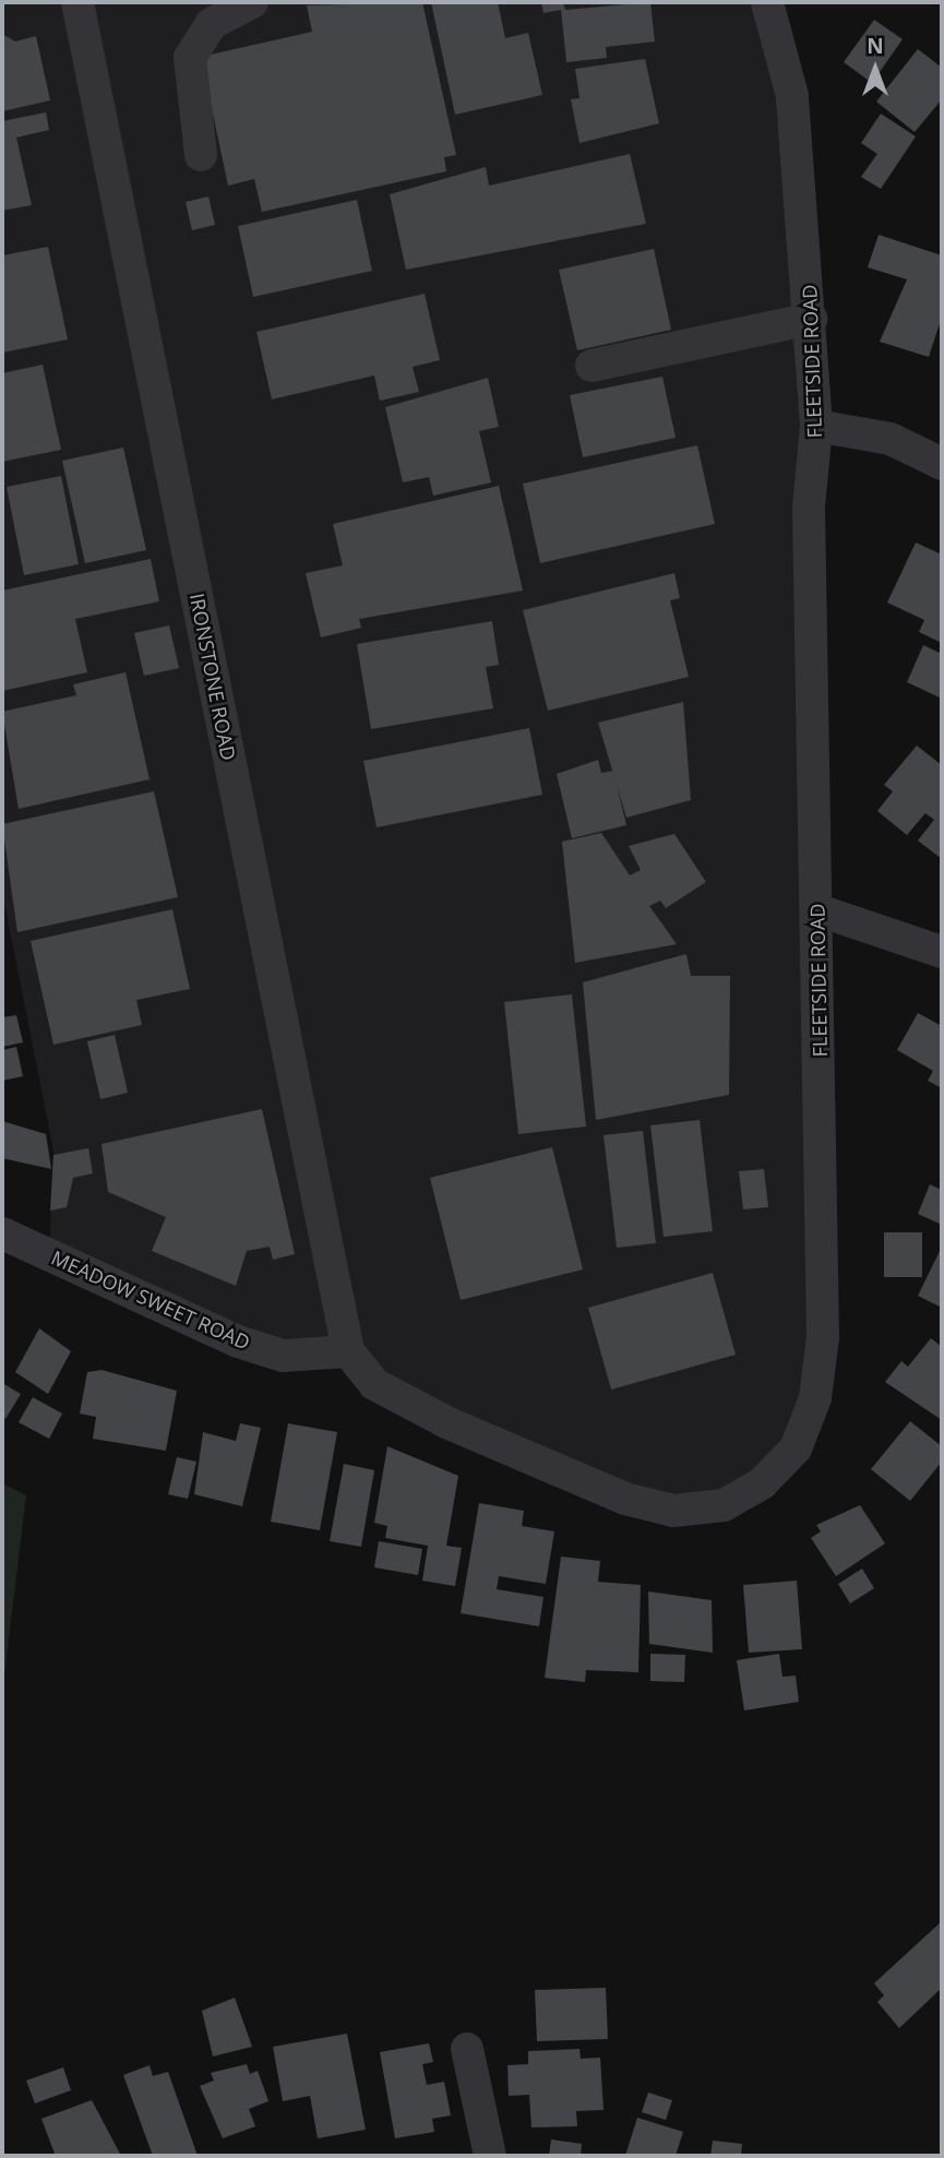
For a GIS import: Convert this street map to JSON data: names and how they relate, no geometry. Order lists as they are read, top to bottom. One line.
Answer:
{"streets":{"street":["FLEETSIDE ROAD","IRONSTONE ROAD","MEADOW SWEET ROAD"]},"crossings":[["FLEETSIDE ROAD","IRONSTONE ROAD"],["FLEETSIDE ROAD","MEADOW SWEET ROAD"],["IRONSTONE ROAD","MEADOW SWEET ROAD"]],"north":"top"}
